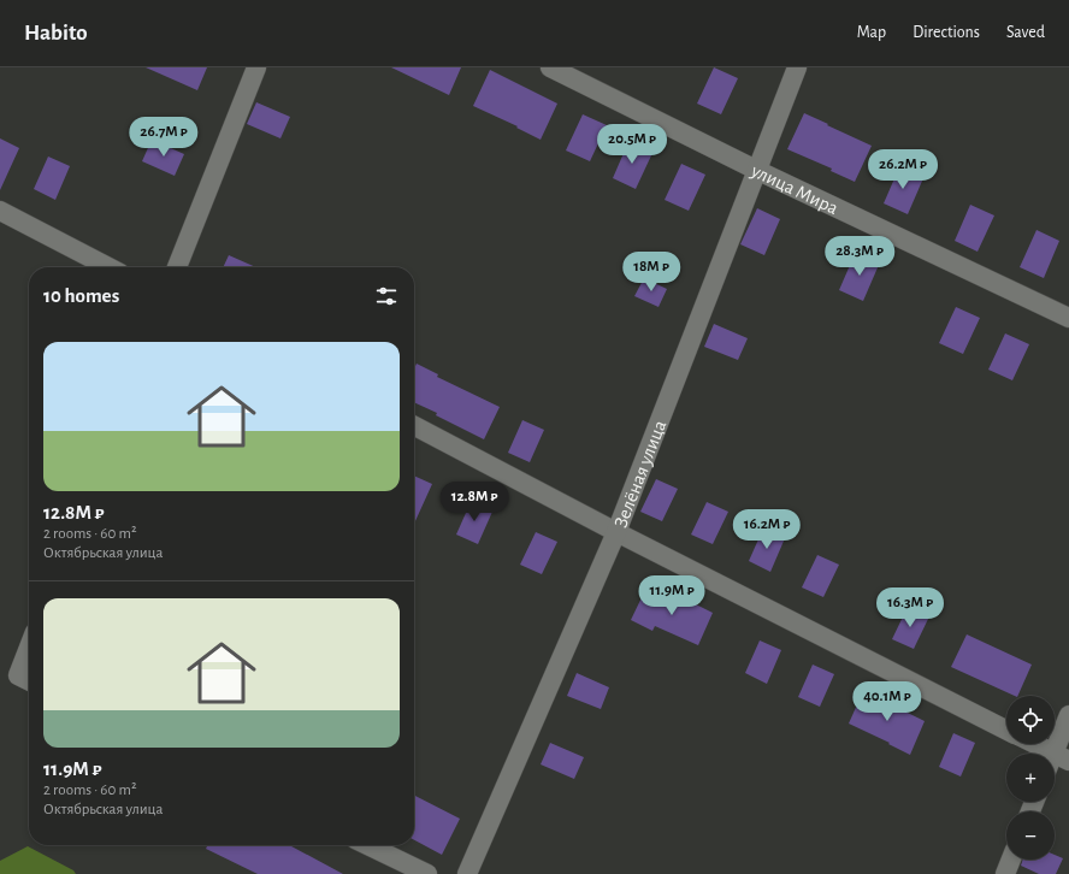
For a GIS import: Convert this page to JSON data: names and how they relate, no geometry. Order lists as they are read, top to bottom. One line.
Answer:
{"streets":{"street":["улица Мира","Зелёная улица"]},"crossings":[["улица Мира","Зелёная улица"]],"page":{"header":"Habito","nav":["Map","Directions","Saved"],"price":["26.7M ₽","20.5M ₽","26.2M ₽","28.3M ₽","18M ₽","12.8M ₽","16.2M ₽","11.9M ₽","16.3M ₽","40.1M ₽"],"heading":"10 homes","list":[{"name":"12.8M ₽","note":"2 rooms · 60 m² · Октябрьская улица"},{"name":"11.9M ₽","note":"2 rooms · 60 m² · Октябрьская улица"}],"map_buttons":["+","−"]}}
